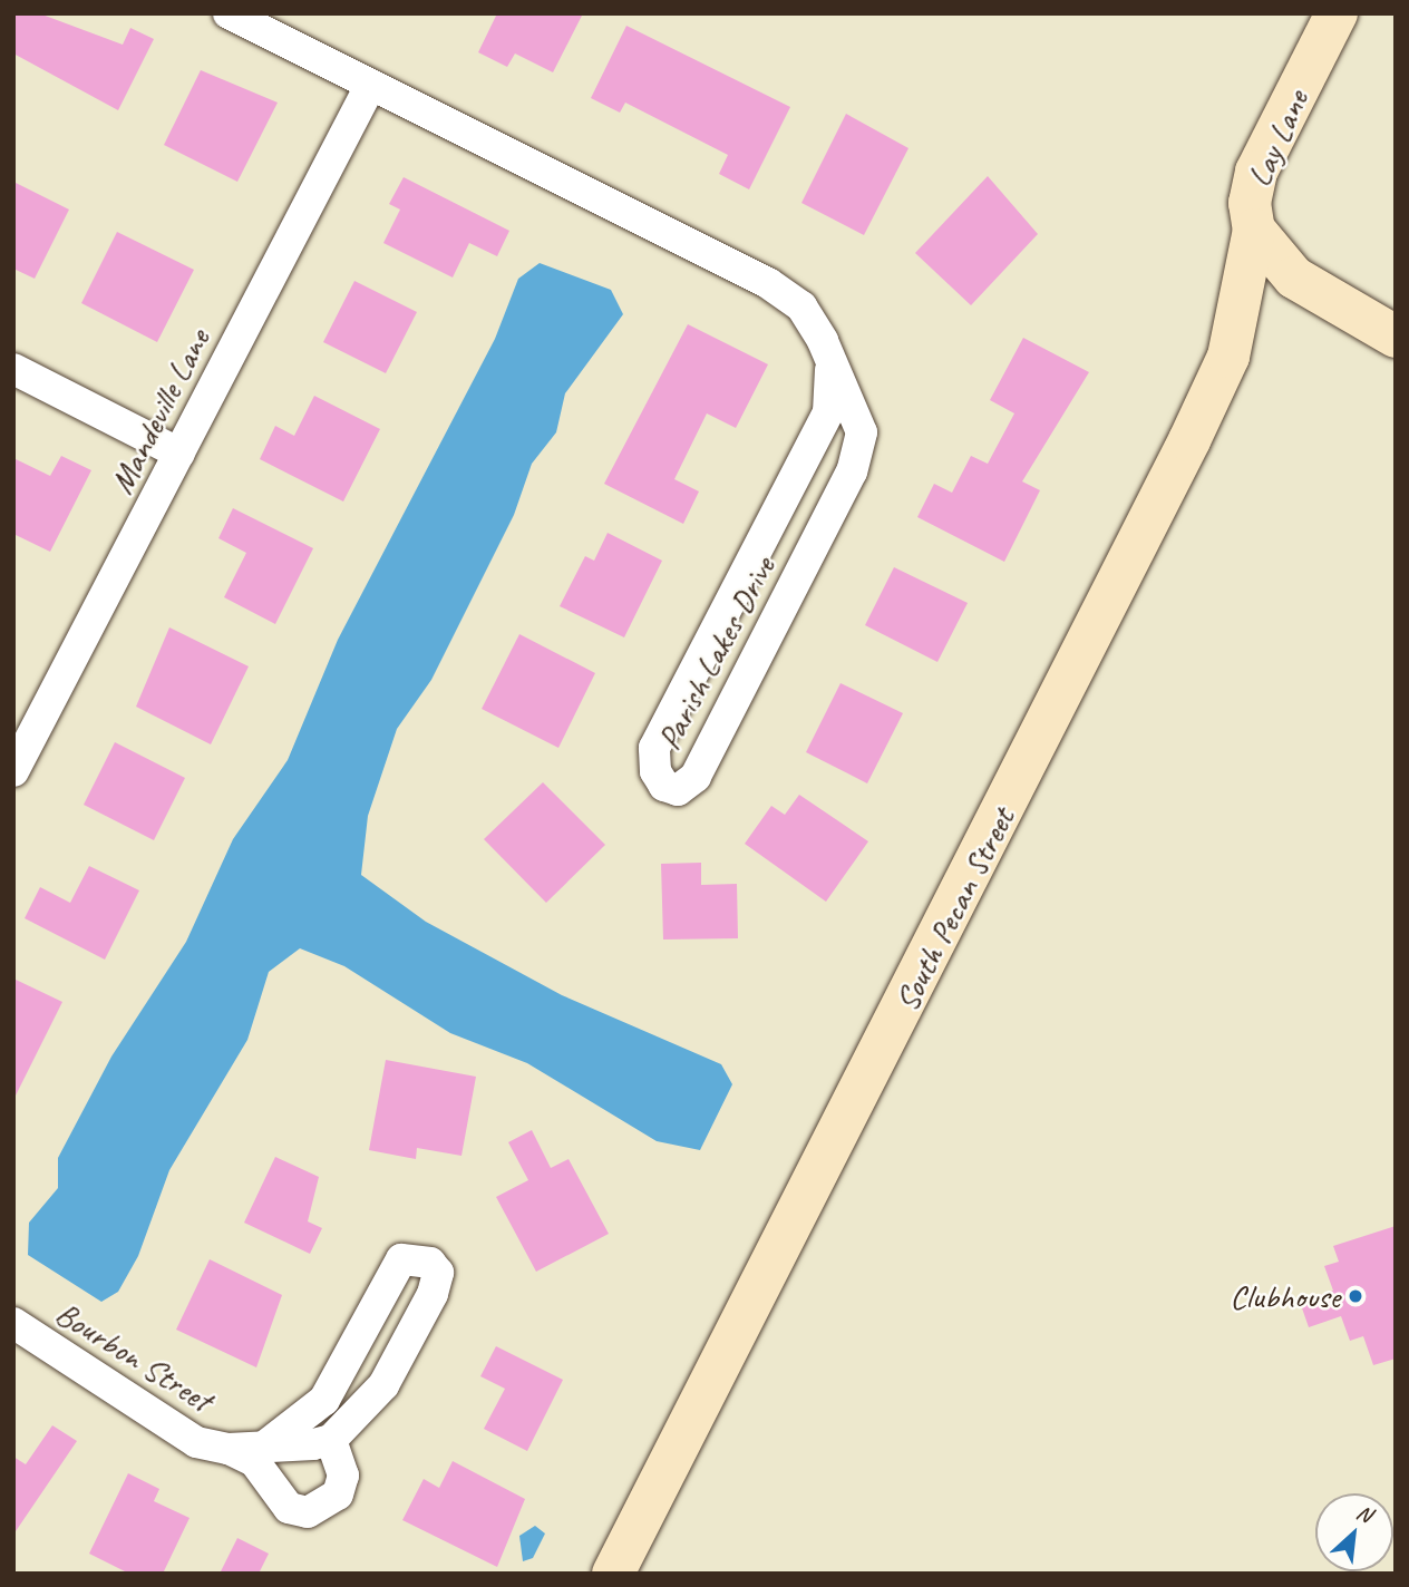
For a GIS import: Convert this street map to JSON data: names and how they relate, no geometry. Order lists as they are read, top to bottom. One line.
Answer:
{"streets":{"street":["Lay Lane","Mandeville Lane","Parish Lakes Drive","South Pecan Street","Bourbon Street"]},"crossings":[["Lay Lane","South Pecan Street"],["Mandeville Lane","Parish Lakes Drive"]],"places":["Clubhouse"],"north":"top right"}
